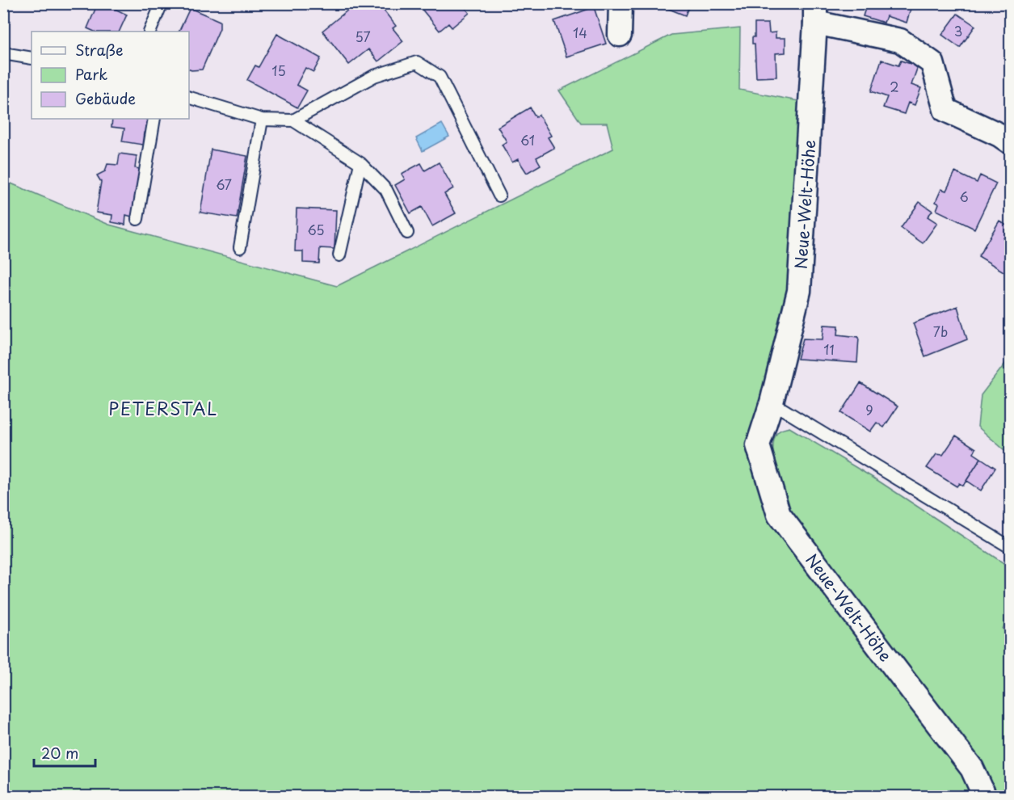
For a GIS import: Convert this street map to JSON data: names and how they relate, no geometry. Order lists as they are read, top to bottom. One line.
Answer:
{"streets":{"street":["Neue-Welt-Höhe"]},"districts":["PETERSTAL"],"house_numbers":["3","14","57","15","2","61","67","6","65","7b","11","9"],"legend":["Straße","Park","Gebäude"],"scale_bar":"20 m"}
